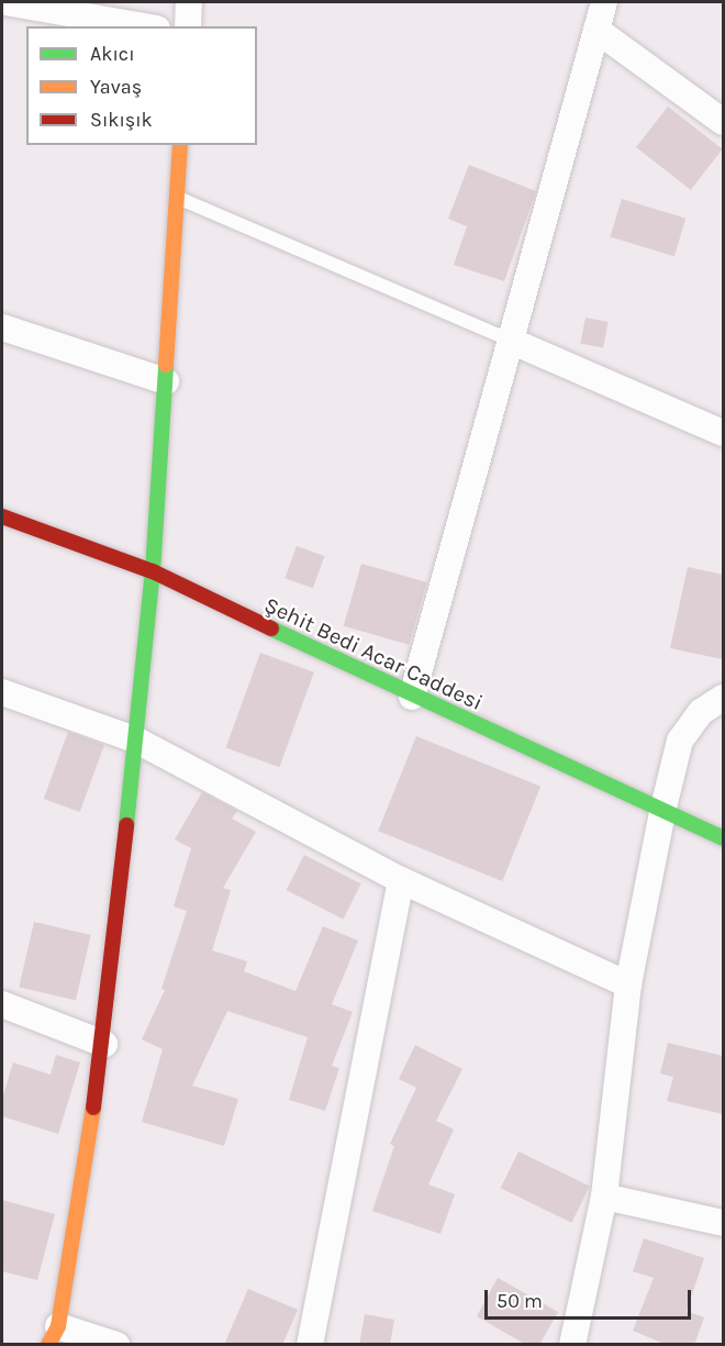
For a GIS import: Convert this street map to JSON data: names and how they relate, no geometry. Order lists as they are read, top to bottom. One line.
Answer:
{"streets":{"street":["Şehit Bedi Acar Caddesi"]},"legend":["Akıcı","Yavaş","Sıkışık"],"scale_bar":"50 m"}
